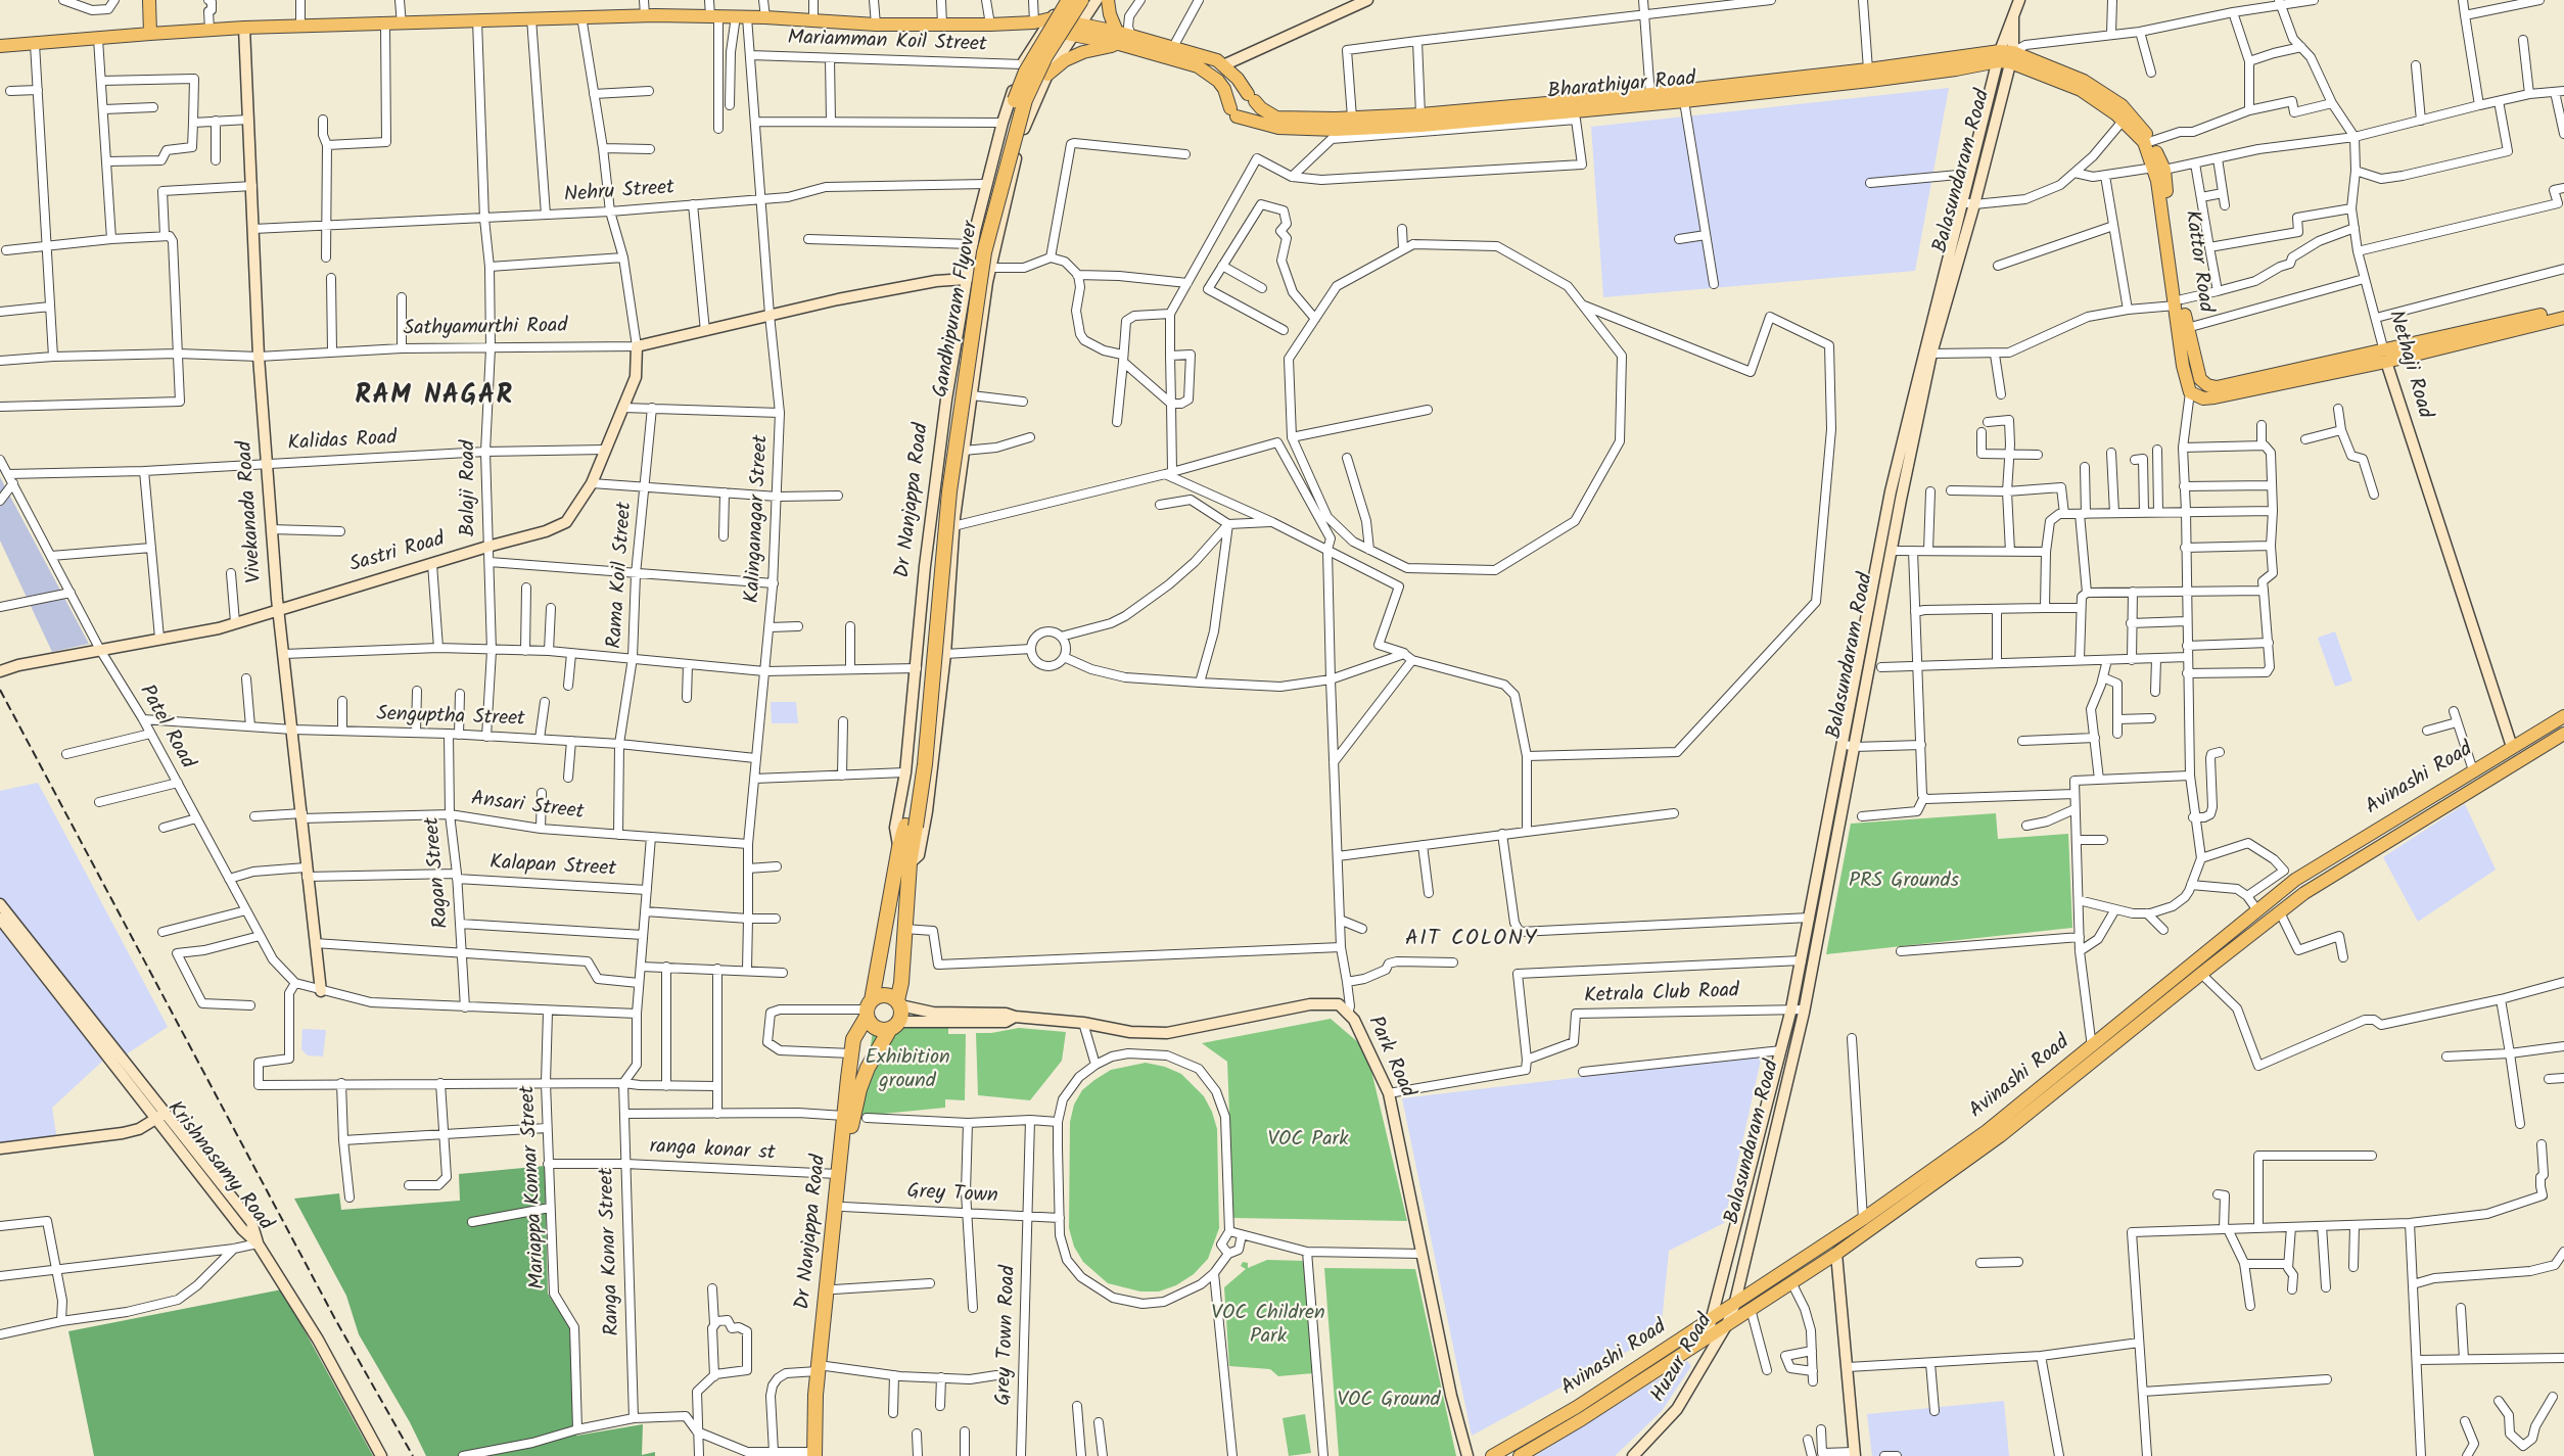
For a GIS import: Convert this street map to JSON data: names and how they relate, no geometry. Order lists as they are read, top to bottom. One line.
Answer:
{"streets":{"highway":["Gandhipuram Flyover","Dr Nanjappa Road"],"main road":["Bharathiyar Road","Balasundaram Road","Kattor Road","Sathyamurthi Road","Nethaji Road","Vivekanada Road","Sastri Road","Avinashi Road","Park Road","Krishnasamy Road","Huzur Road"],"street":["Mariamman Koil Street","Nehru Street","Kalidas Road","Balaji Road","Kalinganagar Street","Rama Koil Street","Senguptha Street","Patel Road","Ansari Street","Kalapan Street","Ragan Street","Ketrala Club Road","ranga konar st","Mariappa Konnar Street","Grey Town","Ranga Konar Street","Grey Town Road"]},"crossings":[["Mariamman Koil Street","Dr Nanjappa Road"],["Mariamman Koil Street","Kalinganagar Street"],["Bharathiyar Road","Balasundaram Road"],["Bharathiyar Road","Kattor Road"],["Balasundaram Road","Kattor Road"],["Balasundaram Road","Avinashi Road"],["Balasundaram Road","Ketrala Club Road"],["Balasundaram Road","Huzur Road"],["Nehru Street","Balaji Road"],["Nehru Street","Dr Nanjappa Road"],["Nehru Street","Vivekanada Road"],["Nehru Street","Kalinganagar Street"],["Kattor Road","Nethaji Road"],["Gandhipuram Flyover","Dr Nanjappa Road"],["Sathyamurthi Road","Balaji Road"],["Sathyamurthi Road","Dr Nanjappa Road"],["Sathyamurthi Road","Vivekanada Road"],["Sathyamurthi Road","Kalinganagar Street"],["Sathyamurthi Road","Sastri Road"],["Nethaji Road","Avinashi Road"],["Kalidas Road","Balaji Road"],["Kalidas Road","Vivekanada Road"],["Kalidas Road","Sastri Road"],["Kalidas Road","Patel Road"],["Balaji Road","Sastri Road"],["Balaji Road","Senguptha Street"],["Dr Nanjappa Road","Park Road"],["Dr Nanjappa Road","ranga konar st"],["Dr Nanjappa Road","Grey Town"],["Vivekanada Road","Sastri Road"],["Vivekanada Road","Senguptha Street"],["Vivekanada Road","Patel Road"],["Vivekanada Road","Ansari Street"],["Kalinganagar Street","Senguptha Street"],["Kalinganagar Street","Ansari Street"],["Sastri Road","Patel Road"],["Rama Koil Street","Senguptha Street"],["Rama Koil Street","Ansari Street"],["Senguptha Street","Patel Road"],["Senguptha Street","Ragan Street"],["Patel Road","Ragan Street"],["Patel Road","Mariappa Konnar Street"],["Avinashi Road","Huzur Road"],["Ansari Street","Ragan Street"],["Kalapan Street","Ragan Street"],["Ketrala Club Road","Park Road"],["ranga konar st","Mariappa Konnar Street"],["ranga konar st","Ranga Konar Street"],["Grey Town","Grey Town Road"]],"districts":["RAM NAGAR","AIT COLONY"],"parks":["PRS Grounds","Exhibition ground","VOC Park","VOC Children Park","VOC Ground"]}
